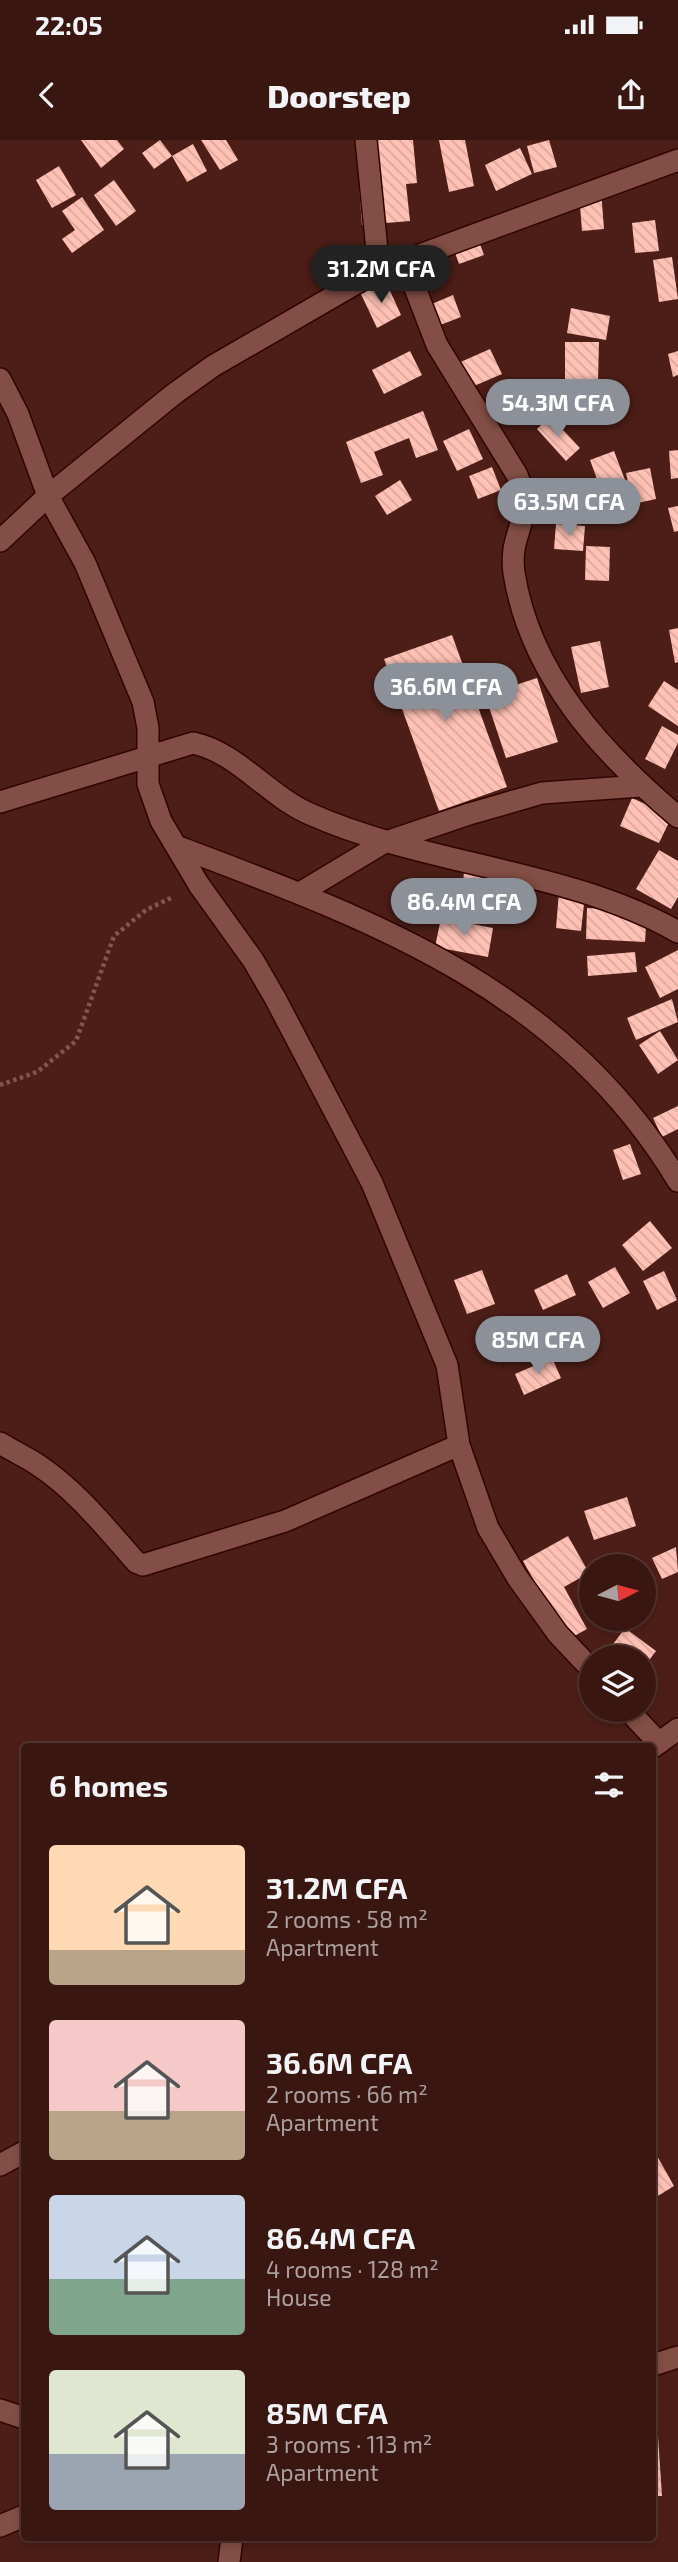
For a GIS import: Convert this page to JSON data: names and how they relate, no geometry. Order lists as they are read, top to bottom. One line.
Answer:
{"north":"right","page":{"status":"22:05","header":"Doorstep","price":["31.2M CFA","54.3M CFA","63.5M CFA","36.6M CFA","86.4M CFA","85M CFA"],"heading":"6 homes","list":[{"name":"31.2M CFA","note":"2 rooms · 58 m² · Apartment"},{"name":"36.6M CFA","note":"2 rooms · 66 m² · Apartment"},{"name":"86.4M CFA","note":"4 rooms · 128 m² · House"},{"name":"85M CFA","note":"3 rooms · 113 m² · Apartment"}]}}
